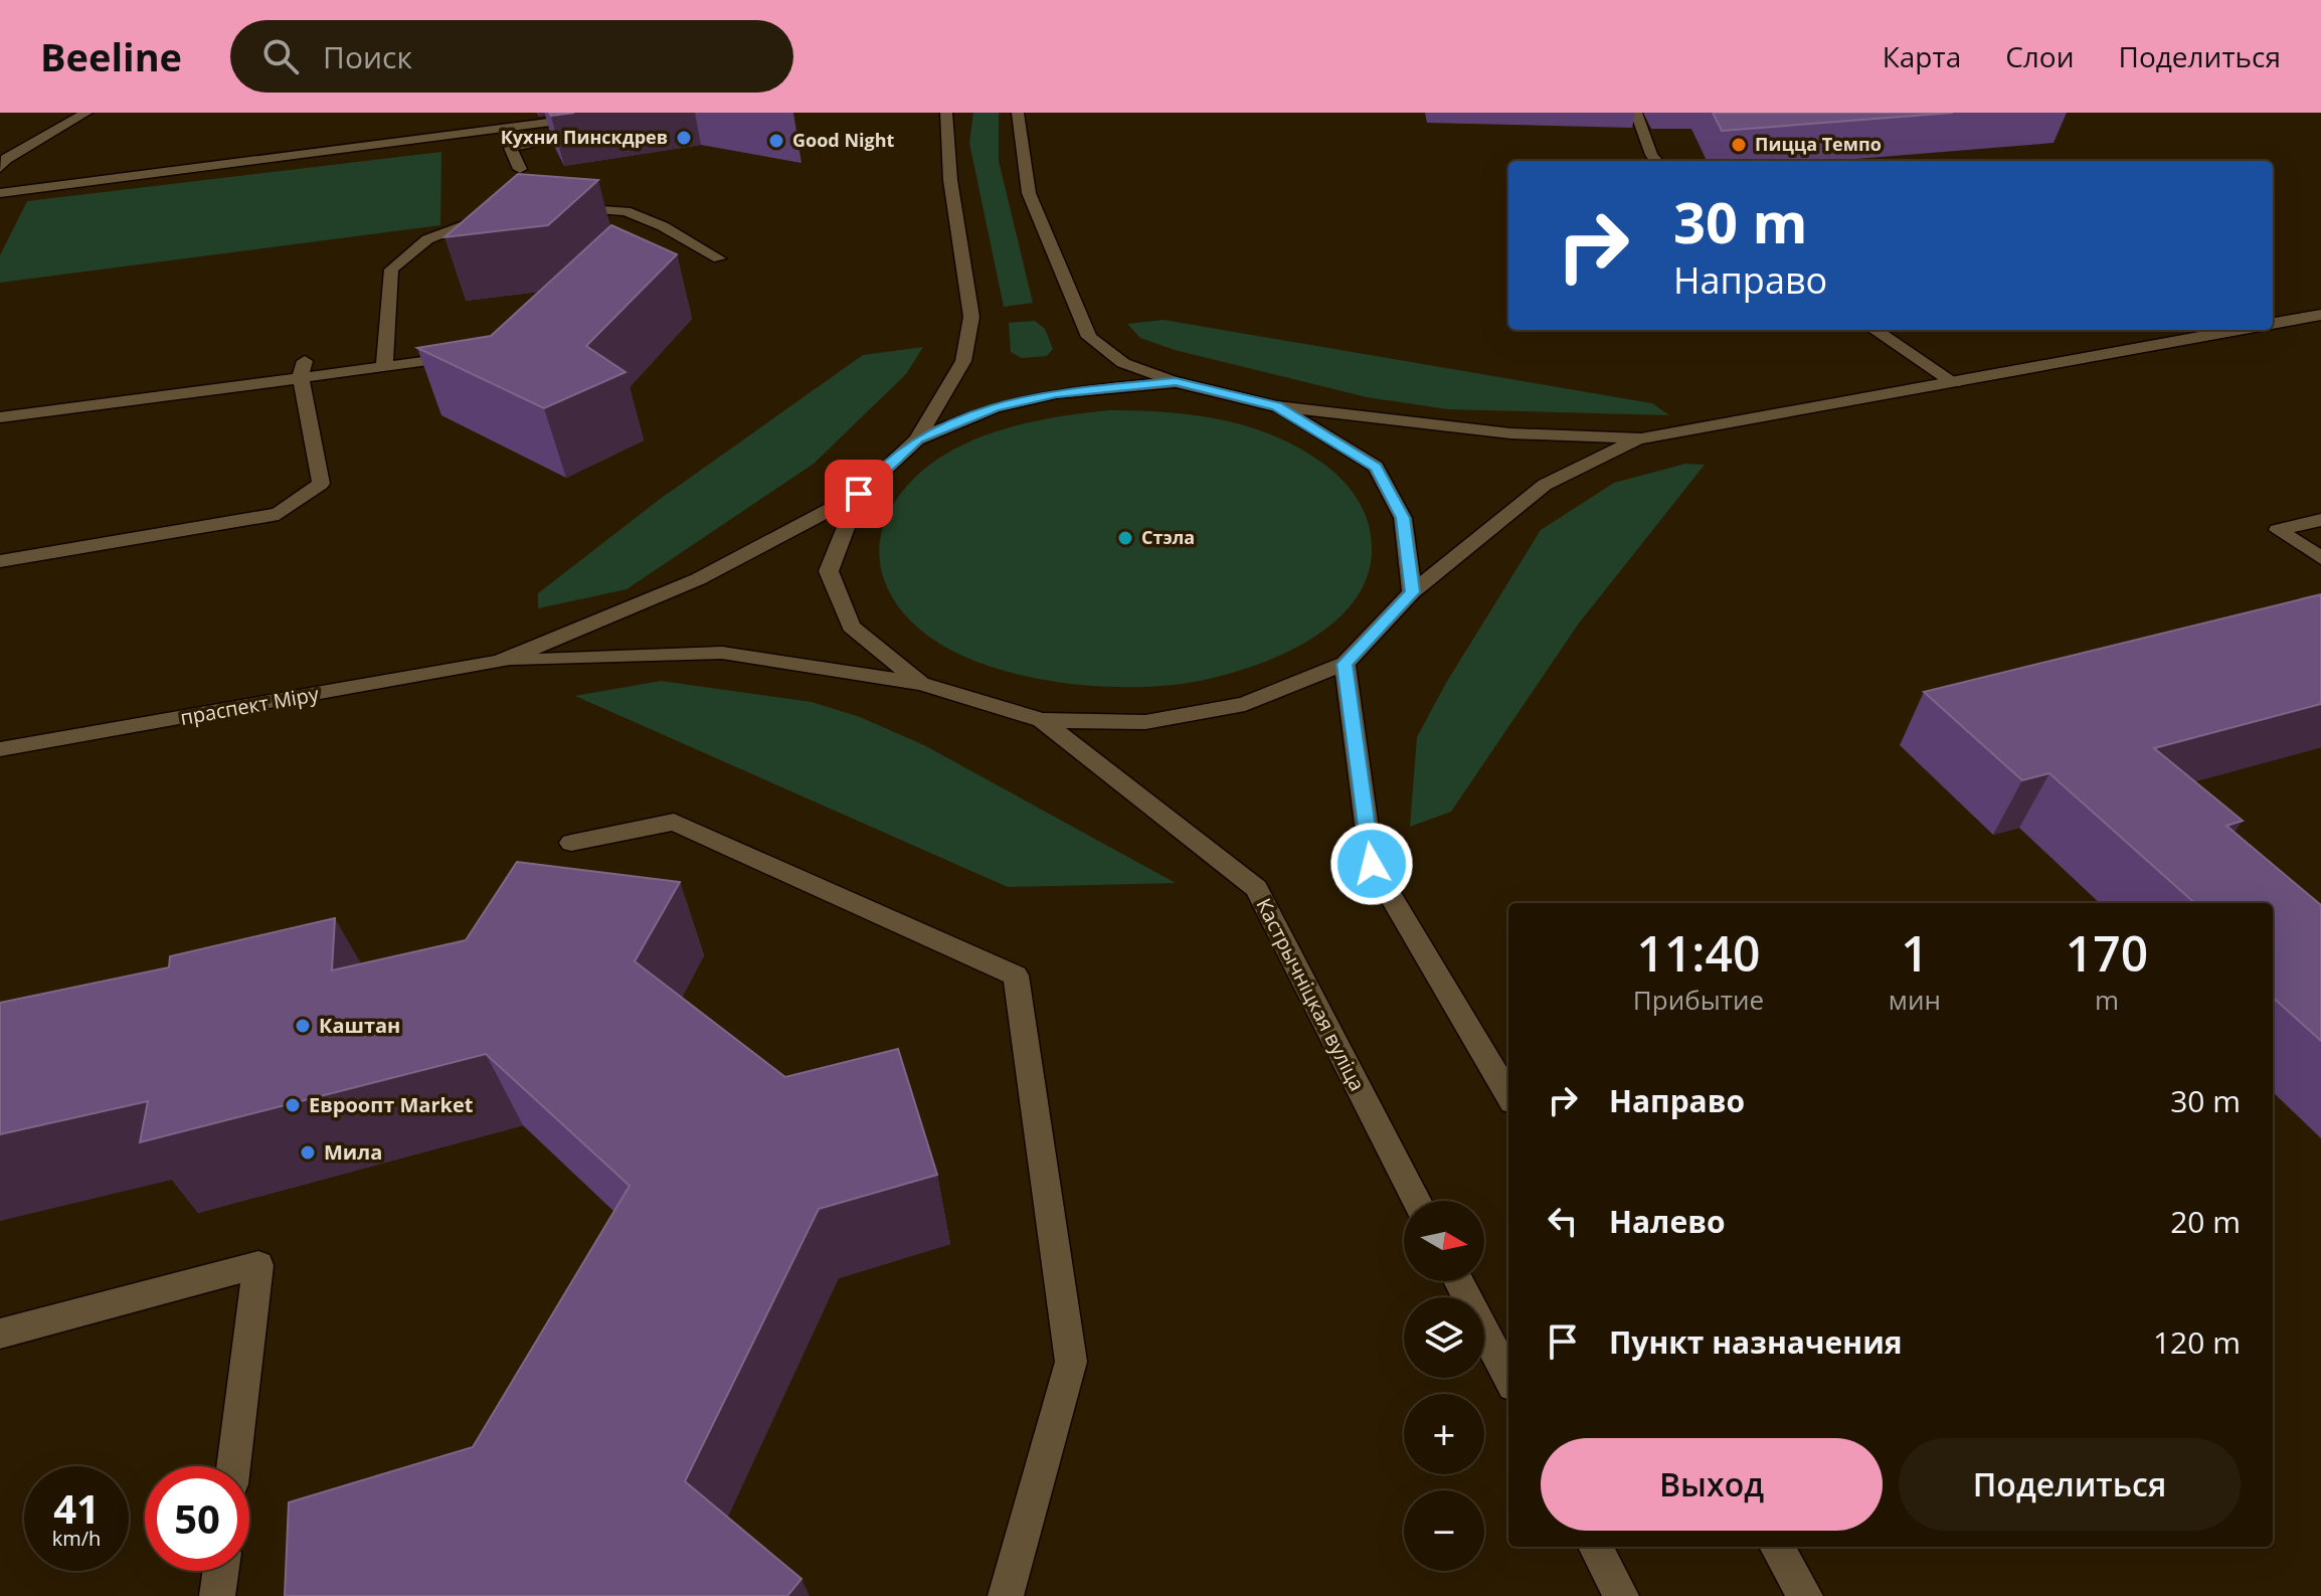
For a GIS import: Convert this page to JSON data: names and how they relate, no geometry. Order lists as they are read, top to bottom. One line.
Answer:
{"streets":{"main road":["праспект Міру","Кастрычніцкая вуліца"]},"places":["Кухни Пинскдрев","Good Night","Пицца Темпо","Стэла","Каштан","Евроопт Market","Мила"],"north":"right","page":{"header":"Beeline","search":"Поиск","nav":["Карта","Слои","Поделиться"],"turn":["30 m","Направо"],"eta":["11:40","Прибытие","1","мин","170","m"],"list":[{"name":"Направо","value":"30 m"},{"name":"Налево","value":"20 m"},{"name":"Пункт назначения","value":"120 m"}],"map_buttons":["+","−"],"buttons":["Выход","Поделиться"],"speed":"41 km/h","limit":"50"}}
